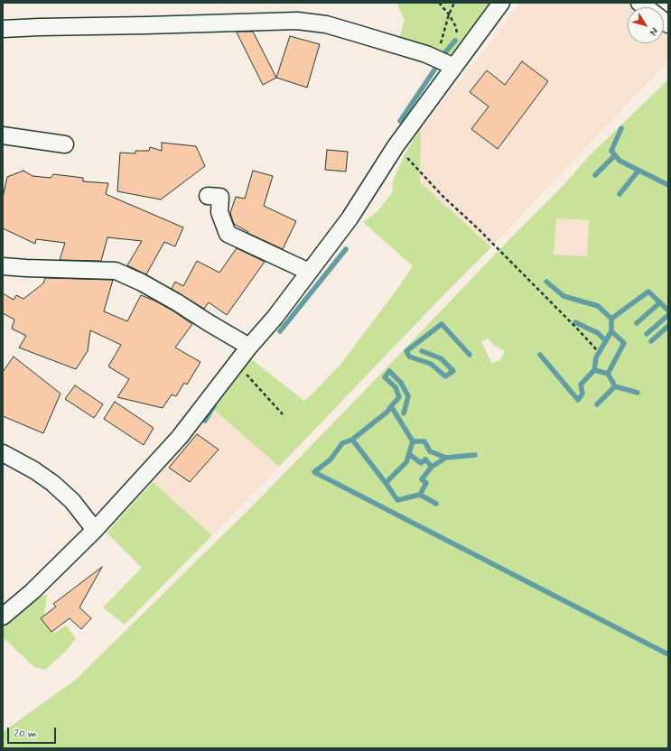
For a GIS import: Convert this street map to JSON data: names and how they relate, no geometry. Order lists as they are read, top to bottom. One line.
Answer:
{"scale_bar":"20 m","north":"bottom right"}
